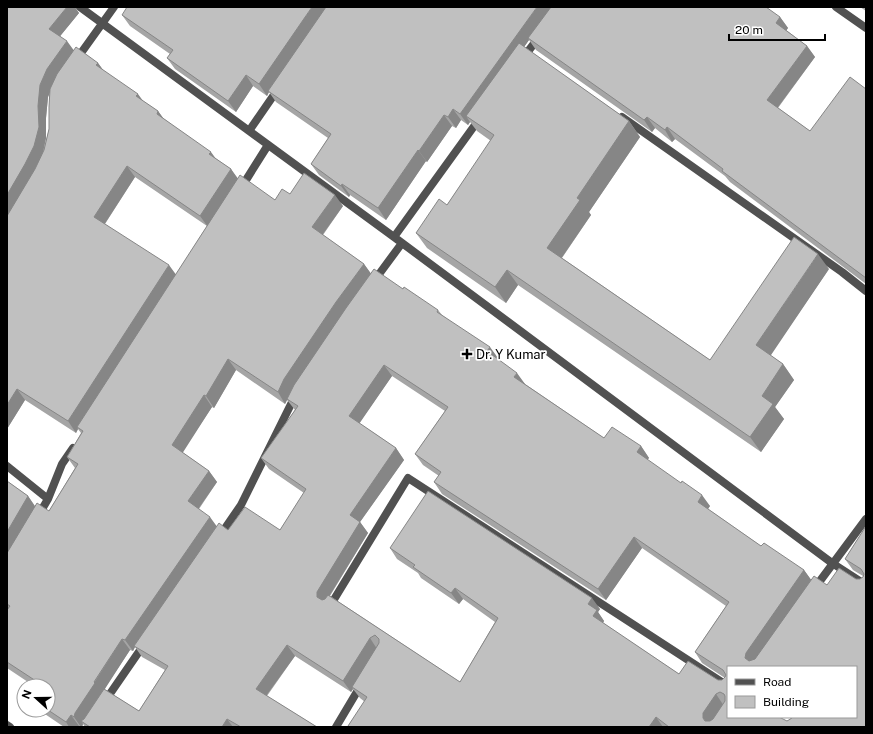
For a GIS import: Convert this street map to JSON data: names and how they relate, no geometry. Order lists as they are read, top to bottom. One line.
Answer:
{"places":{"health":["Dr. Y Kumar"]},"legend":["Road","Building"],"scale_bar":"20 m","north":"left"}
